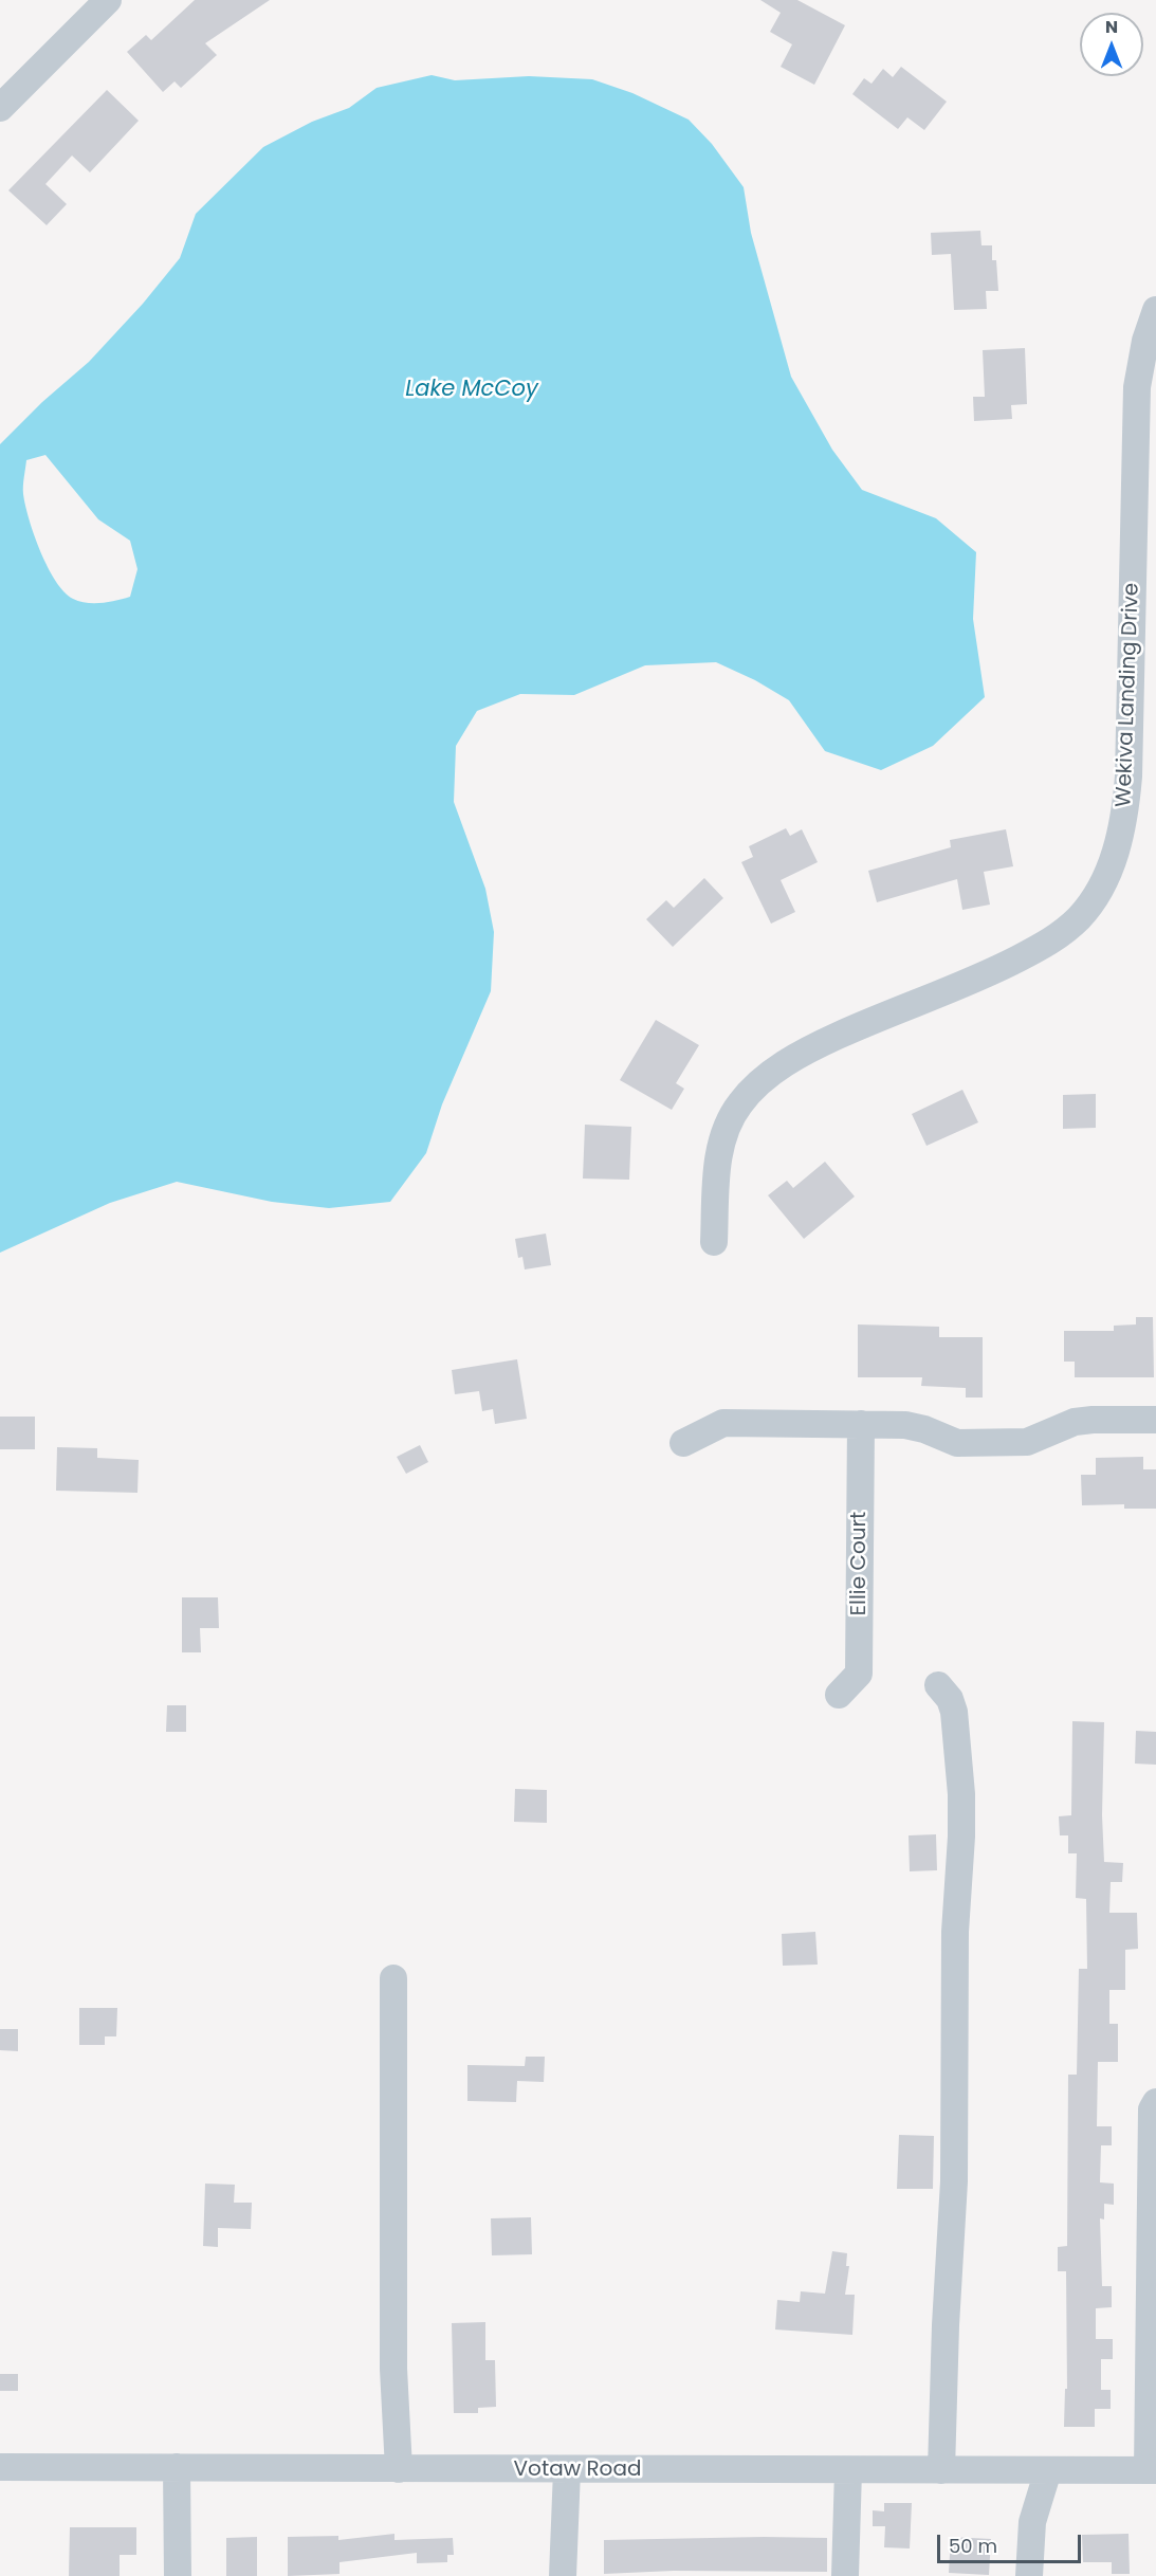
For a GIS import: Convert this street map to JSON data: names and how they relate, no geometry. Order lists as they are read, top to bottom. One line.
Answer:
{"streets":{"street":["Wekiva Landing Drive","Ellie Court","Votaw Road"]},"water":["Lake McCoy"],"scale_bar":"50 m","north":"top"}
